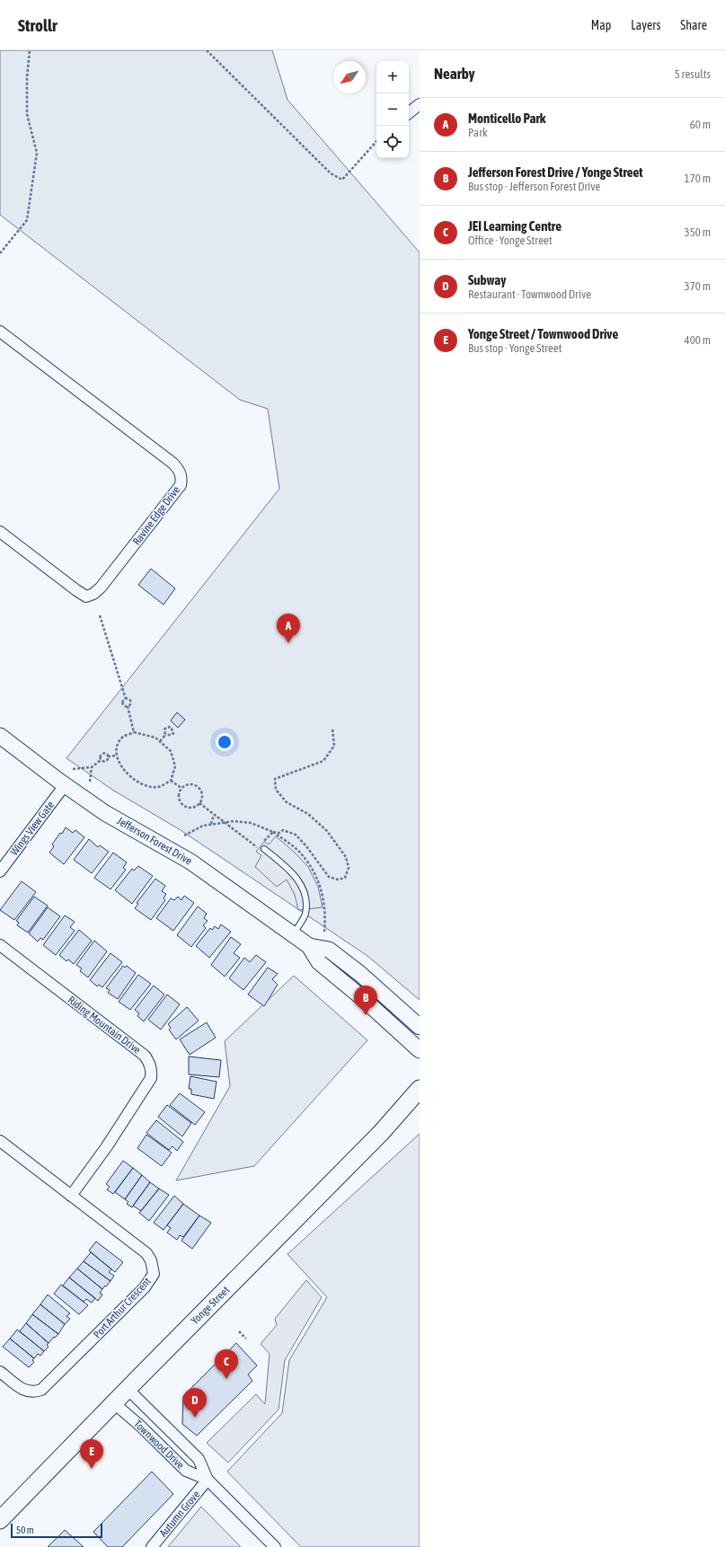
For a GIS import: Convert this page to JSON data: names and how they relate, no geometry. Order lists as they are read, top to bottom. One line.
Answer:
{"streets":{"main road":["Yonge Street"],"street":["Ravine Edge Drive","Wings View Gate","Jefferson Forest Drive","Riding Mountain Drive","Port Arthur Crescent","Townwood Drive","Autumn Grove"]},"crossings":[["Wings View Gate","Jefferson Forest Drive"],["Riding Mountain Drive","Port Arthur Crescent"],["Yonge Street","Townwood Drive"],["Townwood Drive","Autumn Grove"]],"scale_bar":"50 m","north":"bottom left","page":{"header":"Strollr","nav":["Map","Layers","Share"],"heading":["Nearby","5 results"],"map_buttons":["+","−"],"list":[{"mark":"A","name":"Monticello Park","note":"Park","value":"60 m"},{"mark":"B","name":"Jefferson Forest Drive / Yonge Street","note":"Bus stop · Jefferson Forest Drive","value":"170 m"},{"mark":"C","name":"JEI Learning Centre","note":"Office · Yonge Street","value":"350 m"},{"mark":"D","name":"Subway","note":"Restaurant · Townwood Drive","value":"370 m"},{"mark":"E","name":"Yonge Street / Townwood Drive","note":"Bus stop · Yonge Street","value":"400 m"}],"pins":["A","B","C","D","E"],"scale":"50 m"}}
